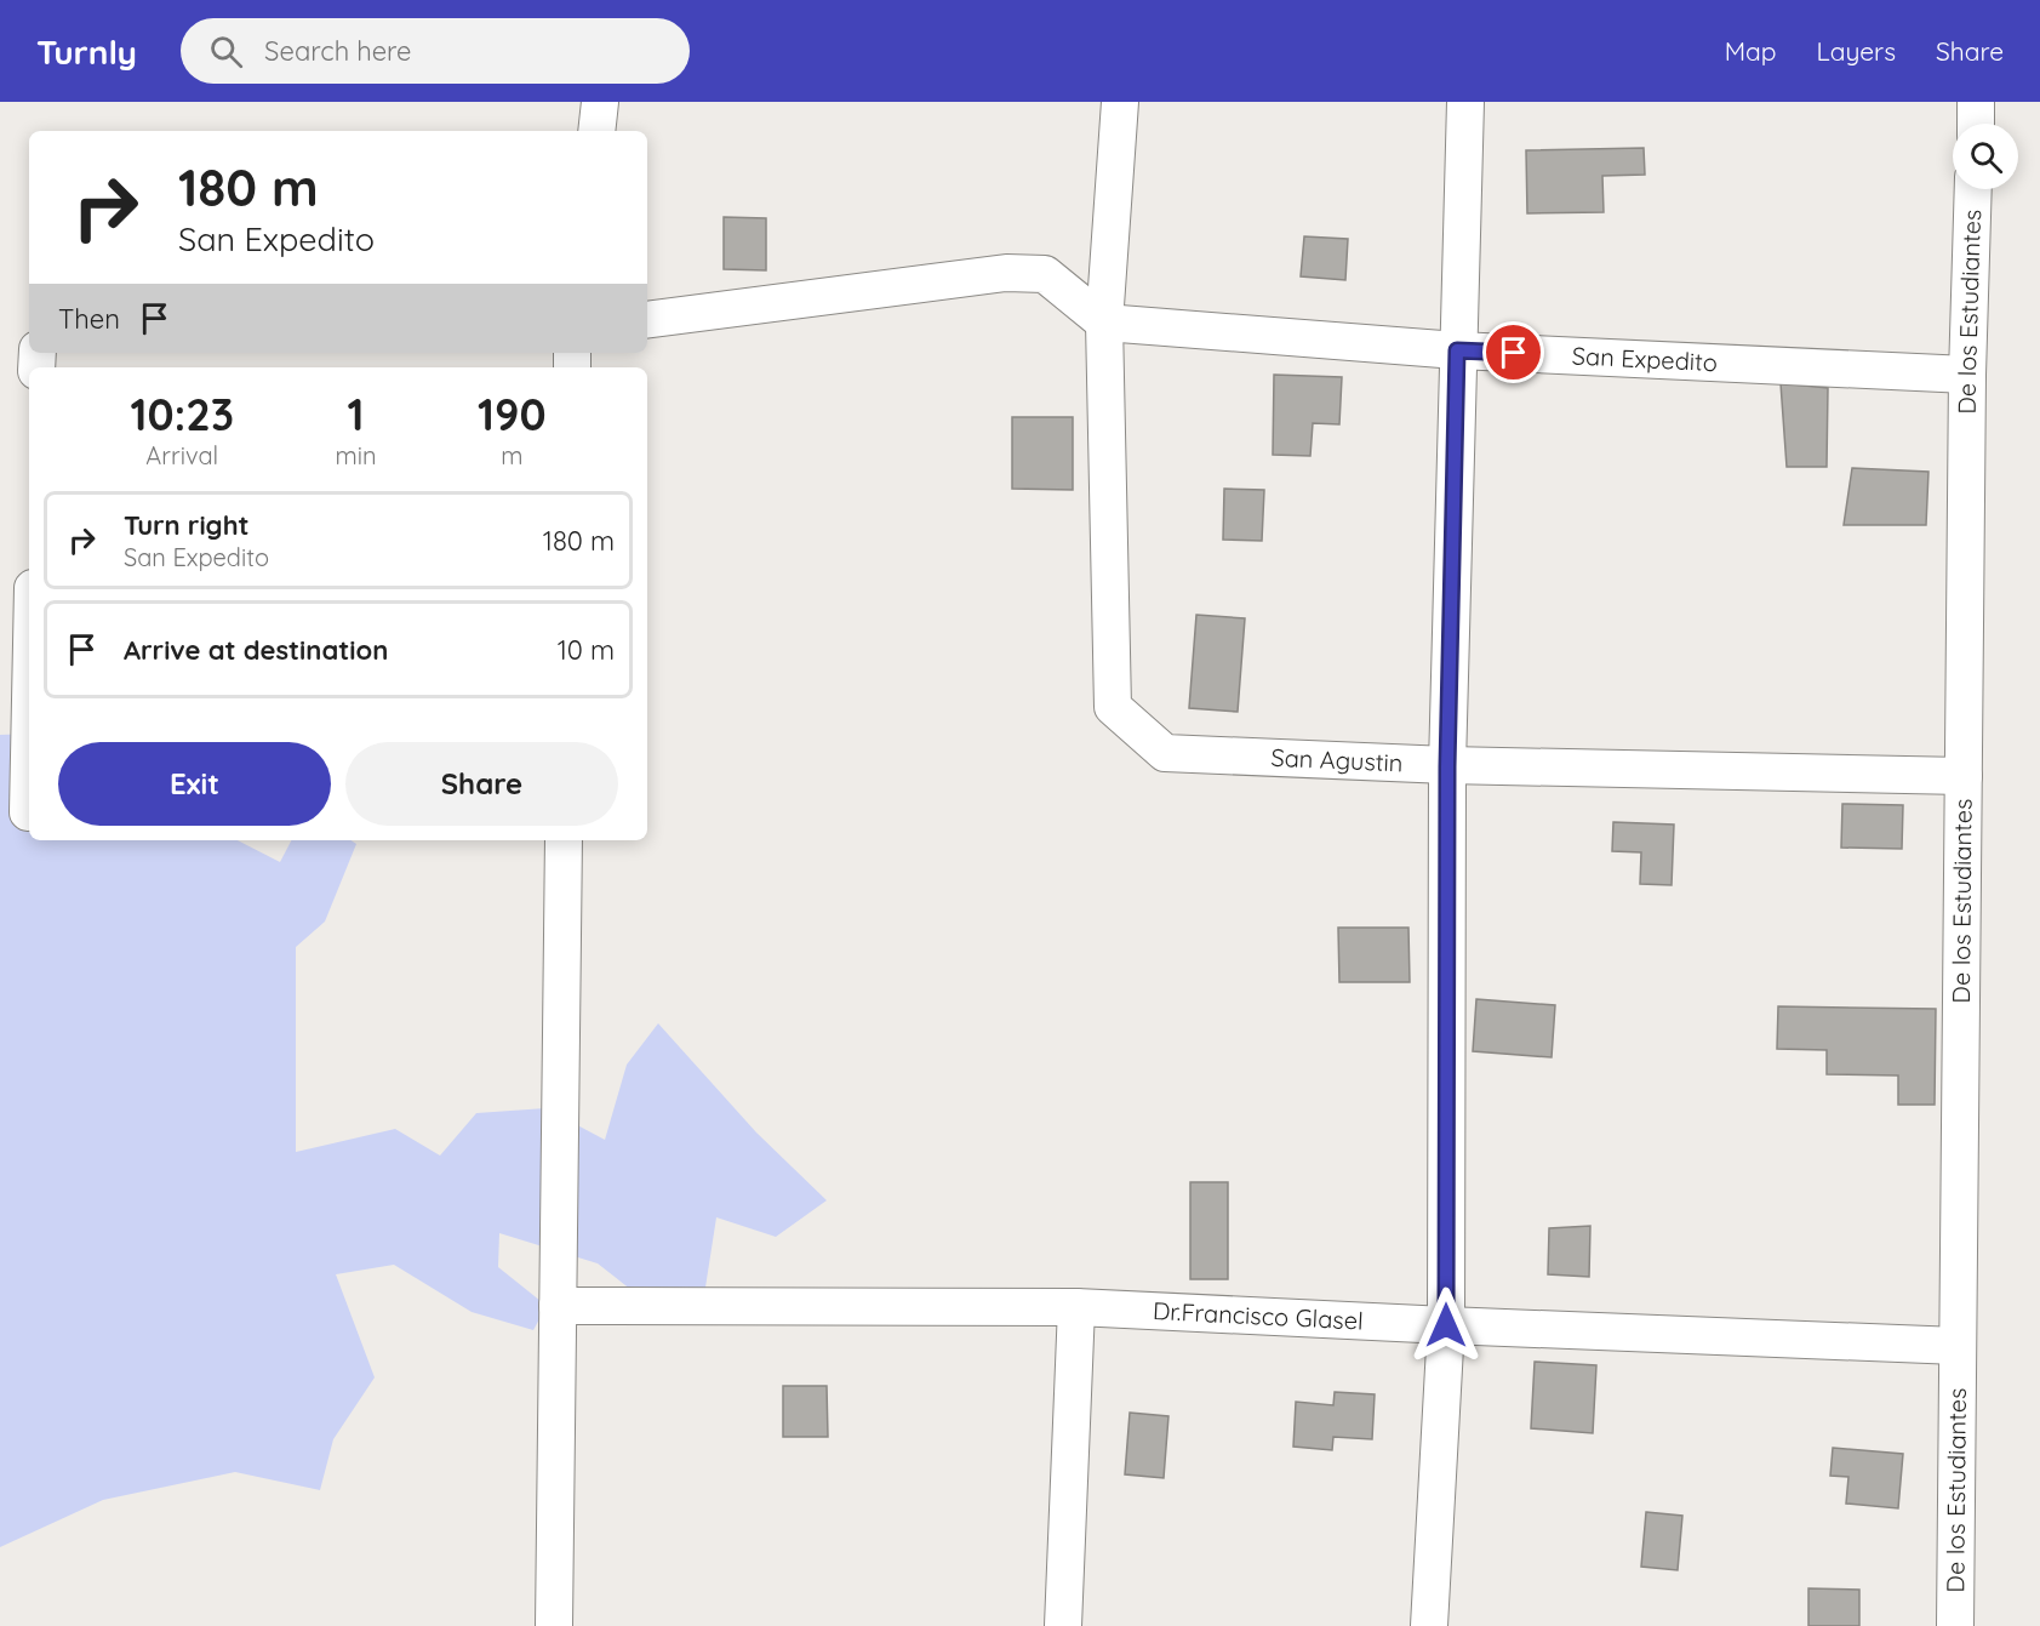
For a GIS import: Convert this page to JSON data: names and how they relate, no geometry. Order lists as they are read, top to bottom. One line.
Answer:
{"streets":{"street":["De los Estudiantes","San Expedito","San Agustin","Dr.Francisco Glasel"]},"crossings":[["De los Estudiantes","San Expedito"],["De los Estudiantes","San Agustin"],["De los Estudiantes","Dr.Francisco Glasel"],["San Expedito","San Agustin"]],"page":{"header":"Turnly","search":"Search here","nav":["Map","Layers","Share"],"turn":["180 m","San Expedito"],"then":"Then","eta":["10:23","Arrival","1","min","190","m"],"list":[{"name":"Turn right","note":"San Expedito","value":"180 m"},{"name":"Arrive at destination","value":"10 m"}],"buttons":["Exit","Share"]}}
